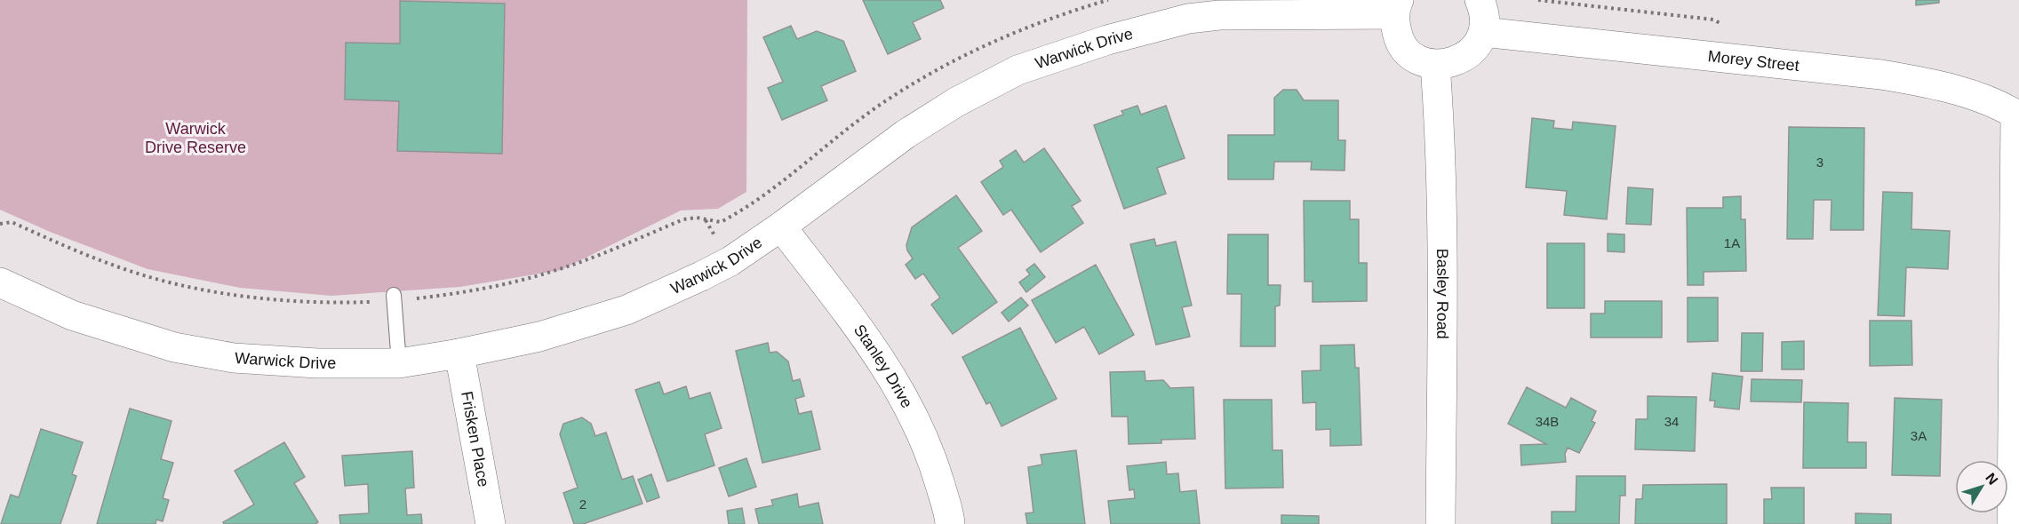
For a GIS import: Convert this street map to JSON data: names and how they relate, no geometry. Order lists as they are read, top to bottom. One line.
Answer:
{"streets":{"street":["Warwick Drive","Morey Street","Basley Road","Stanley Drive","Frisken Place"]},"crossings":[["Warwick Drive","Stanley Drive"],["Warwick Drive","Frisken Place"]],"parks":["Warwick Drive Reserve"],"house_numbers":["3","1A","34B","34","3A","2"],"north":"top right"}
